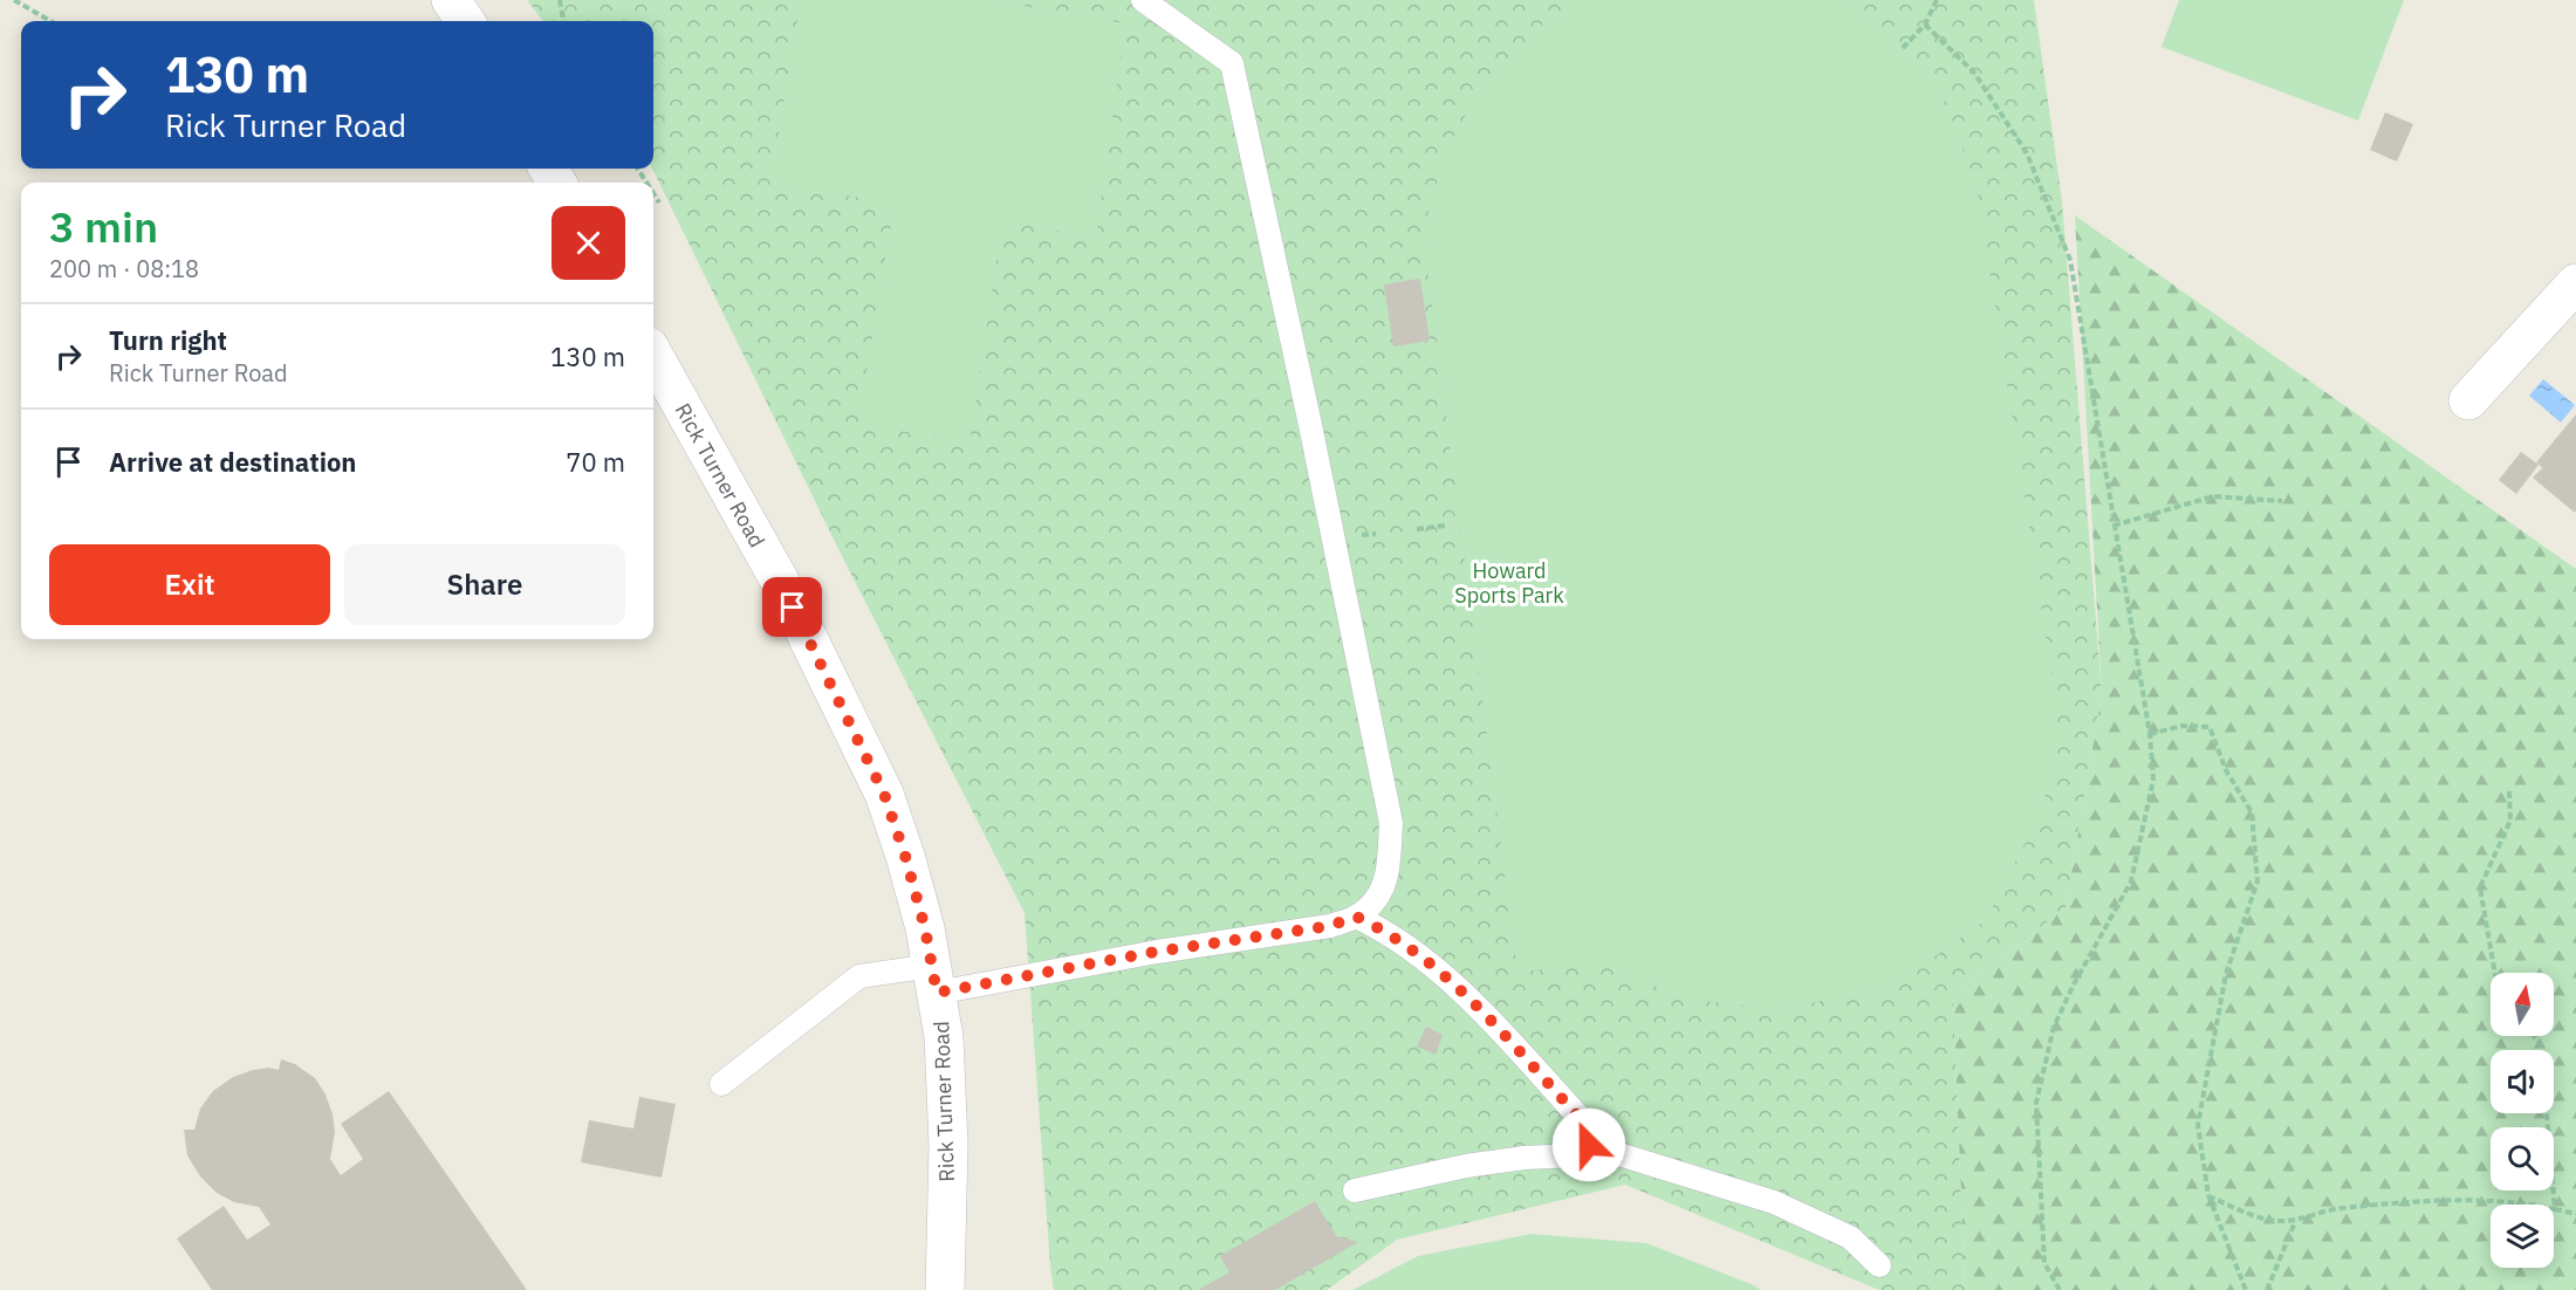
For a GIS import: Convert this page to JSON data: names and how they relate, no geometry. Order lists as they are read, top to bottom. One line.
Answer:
{"streets":{"main road":["Rick Turner Road"]},"parks":["Howard Sports Park"],"north":"top","page":{"turn":["130 m","Rick Turner Road"],"heading":["3 min","200 m · 08:18"],"list":[{"name":"Turn right","note":"Rick Turner Road","value":"130 m"},{"name":"Arrive at destination","value":"70 m"}],"buttons":["Exit","Share"]}}
